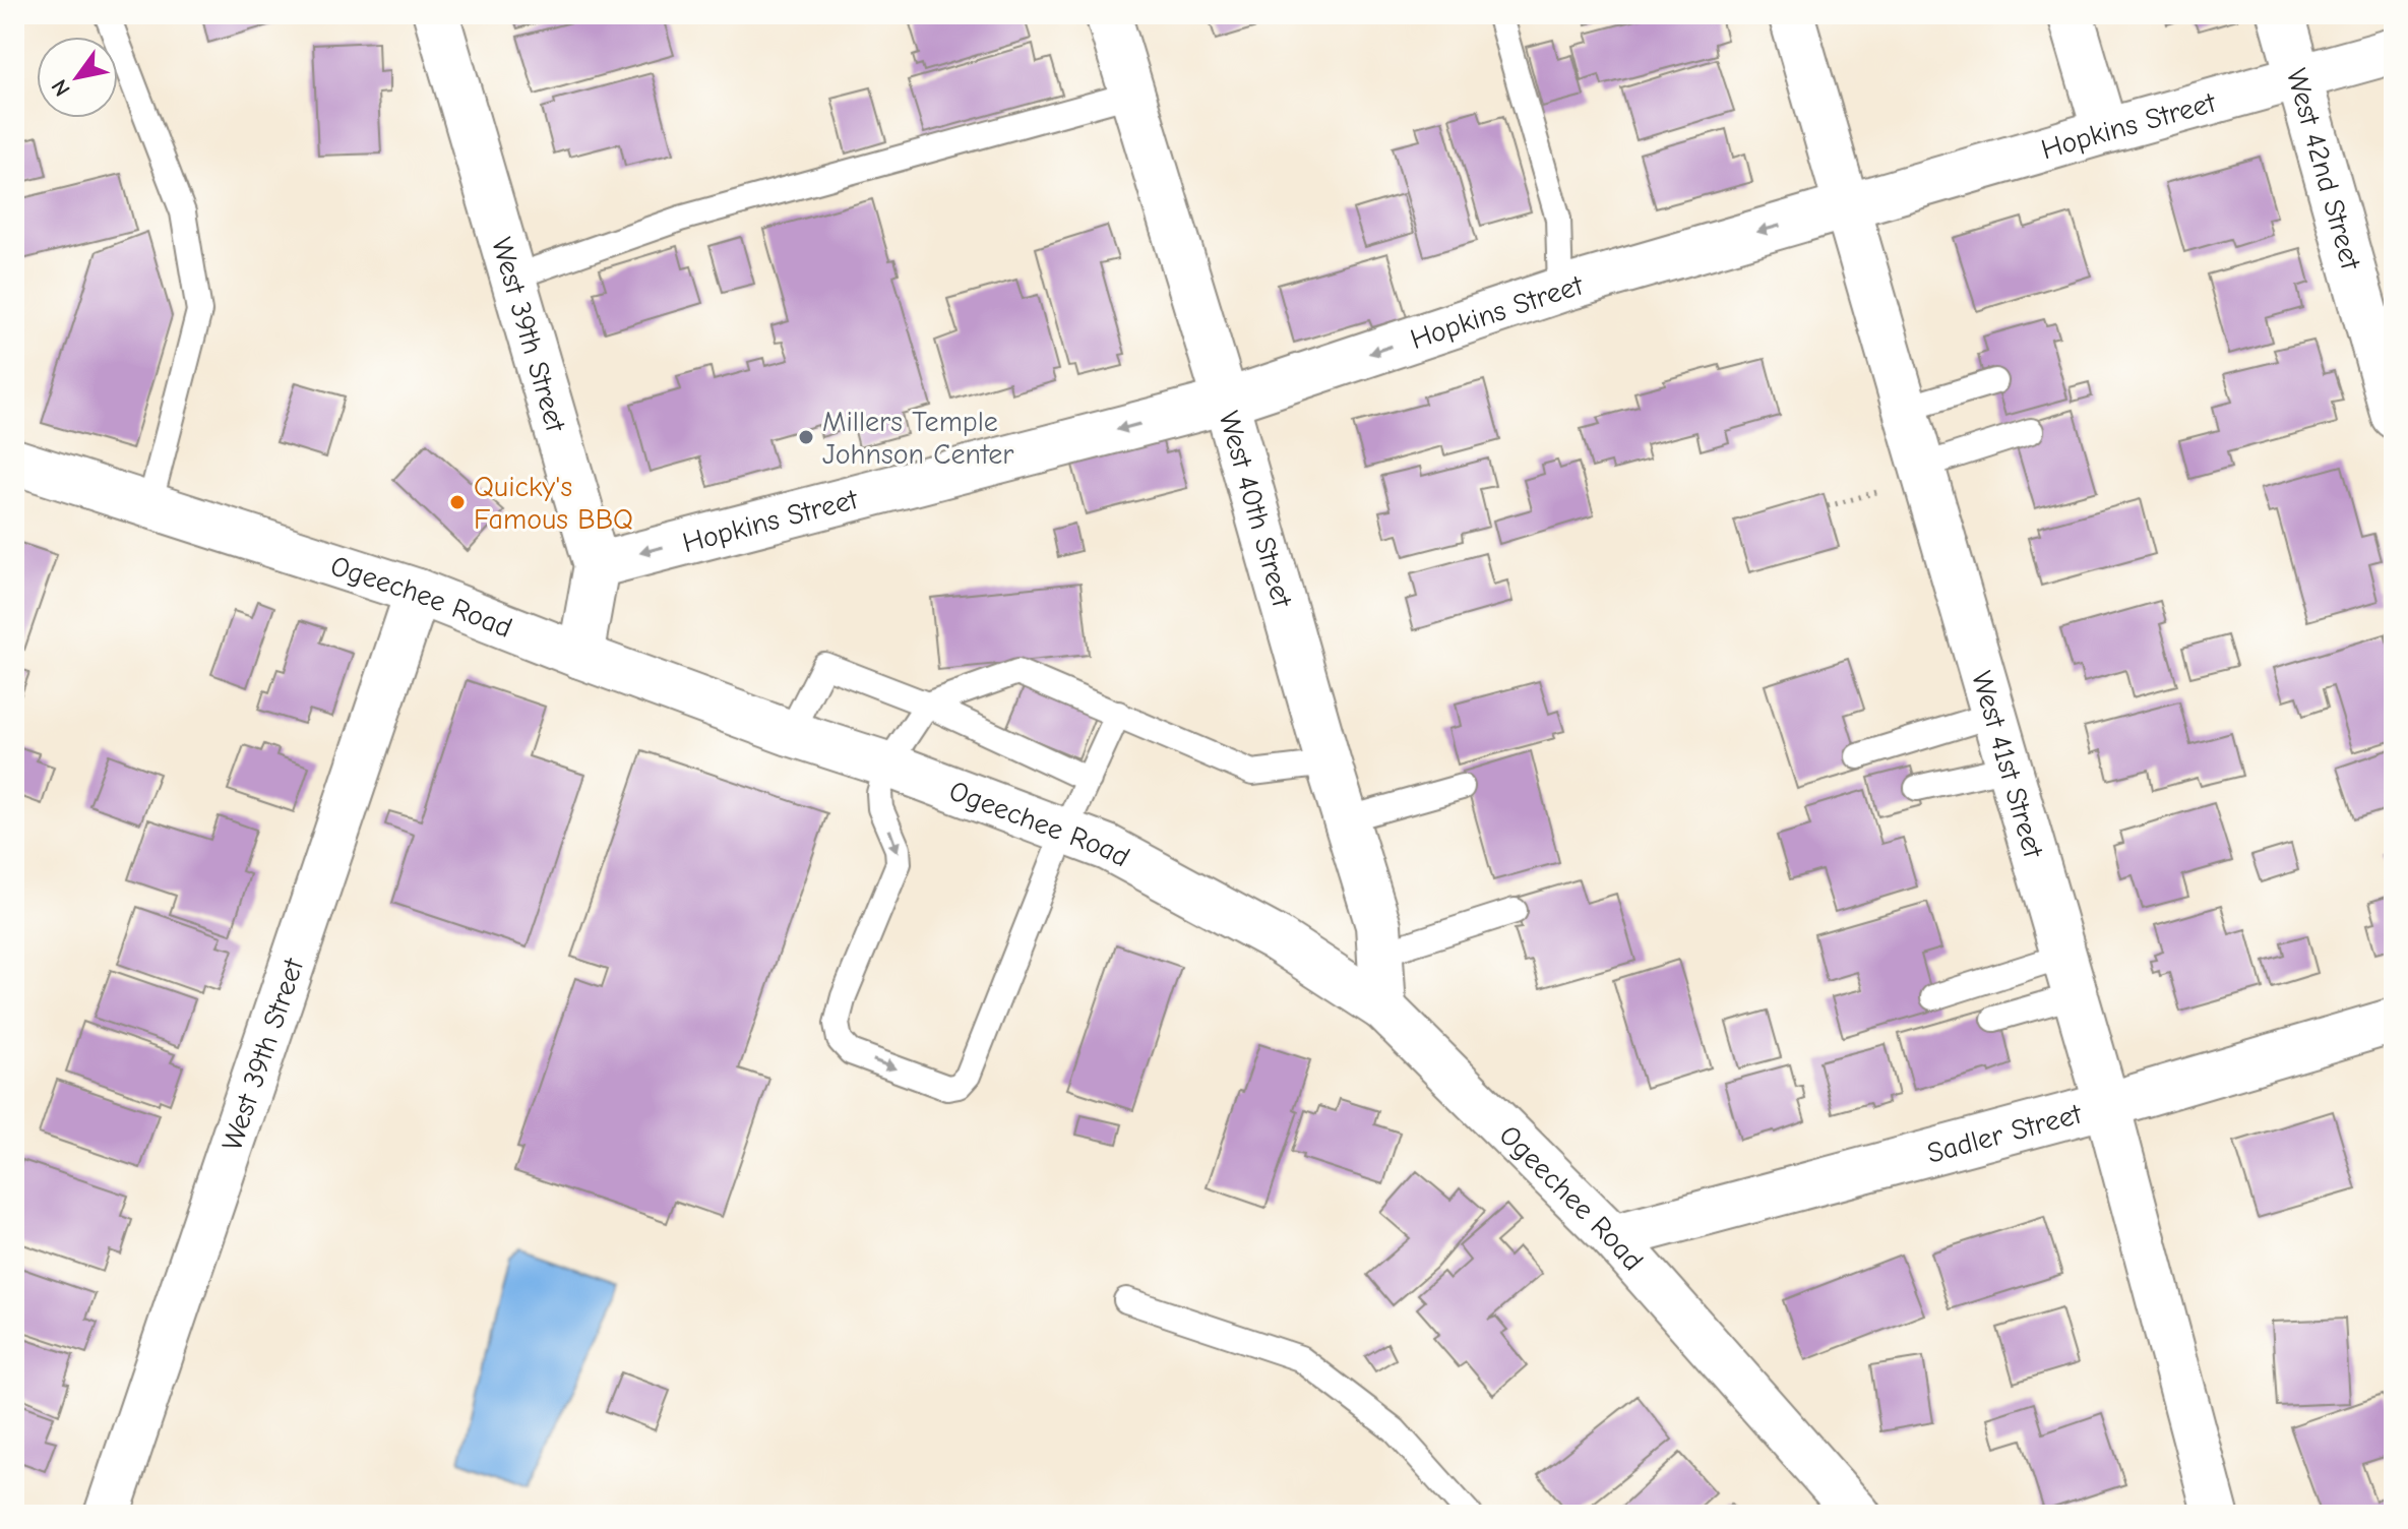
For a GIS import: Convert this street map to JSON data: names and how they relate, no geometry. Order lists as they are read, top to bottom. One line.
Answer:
{"streets":{"street":["Hopkins Street","West 42nd Street","West 39th Street","West 40th Street","Ogeechee Road","West 41st Street","Sadler Street"]},"crossings":[["Hopkins Street","West 42nd Street"],["Hopkins Street","West 39th Street"],["Hopkins Street","West 40th Street"],["Hopkins Street","West 41st Street"],["West 39th Street","Ogeechee Road"],["West 40th Street","Ogeechee Road"],["Ogeechee Road","Sadler Street"],["West 41st Street","Sadler Street"]],"one_way":["Hopkins Street"],"places":["Millers Temple Johnson Center","Quicky's Famous BBQ"],"north":"bottom left"}
